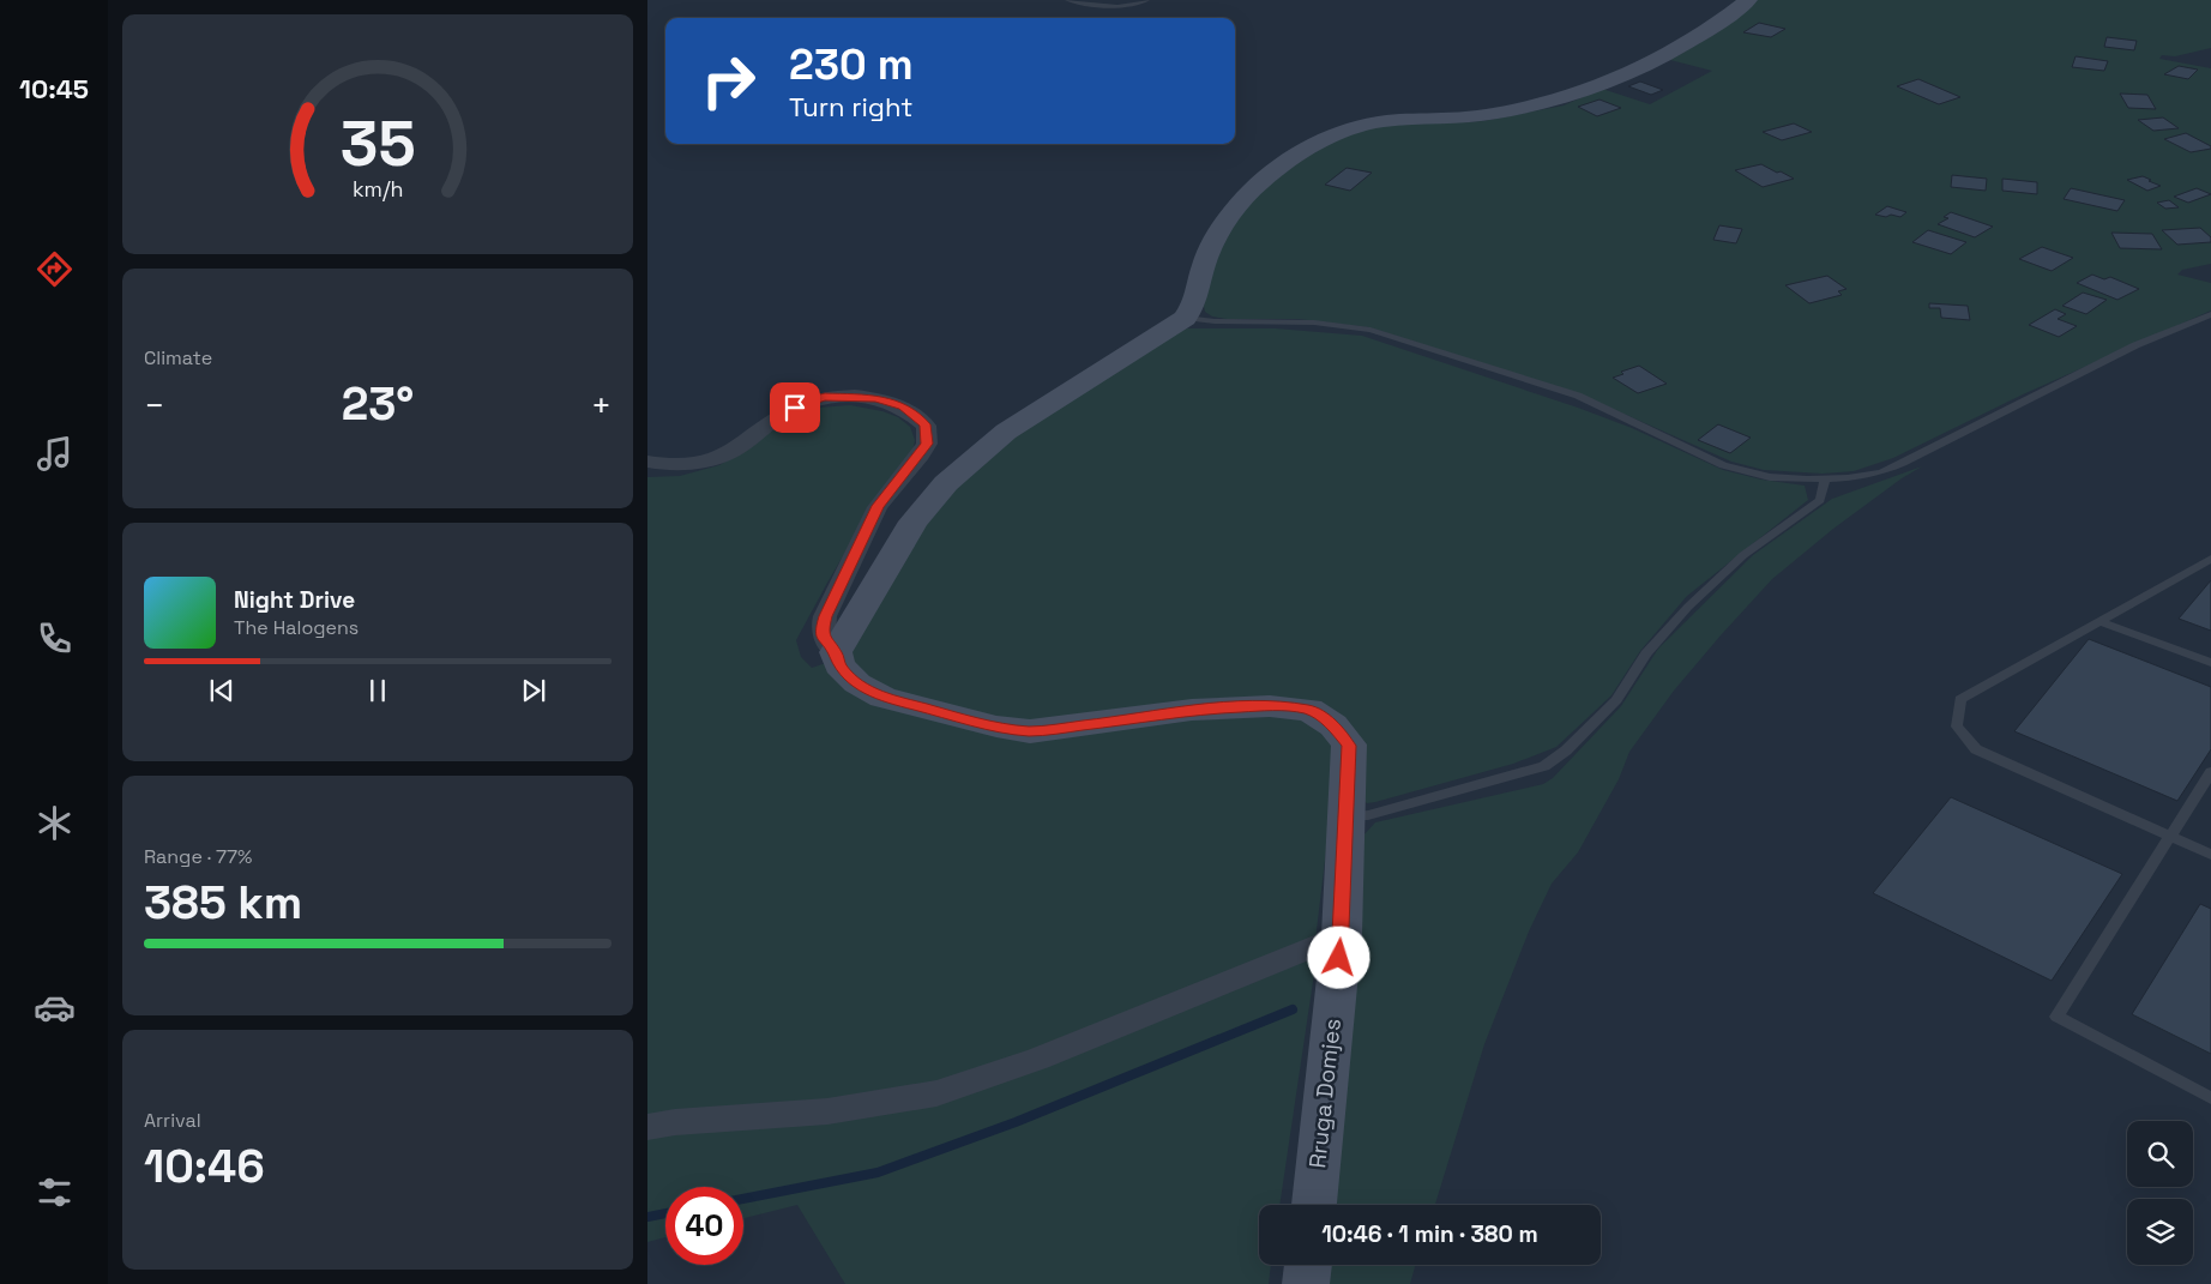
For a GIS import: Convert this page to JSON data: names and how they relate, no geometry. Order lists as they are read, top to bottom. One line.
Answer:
{"streets":{"street":["Rruga Domjes"]},"page":{"tabs":"10:45","turn":["230 m","Turn right"],"tile":["Climate",["Range · 77%","385 km"],["Arrival","10:46"]],"heat":["−","23°","+"],"song":["Night Drive","The Halogens"],"limit":"40","trip":"10:46 · 1 min · 380 m","gauge":["35","km/h"]}}
